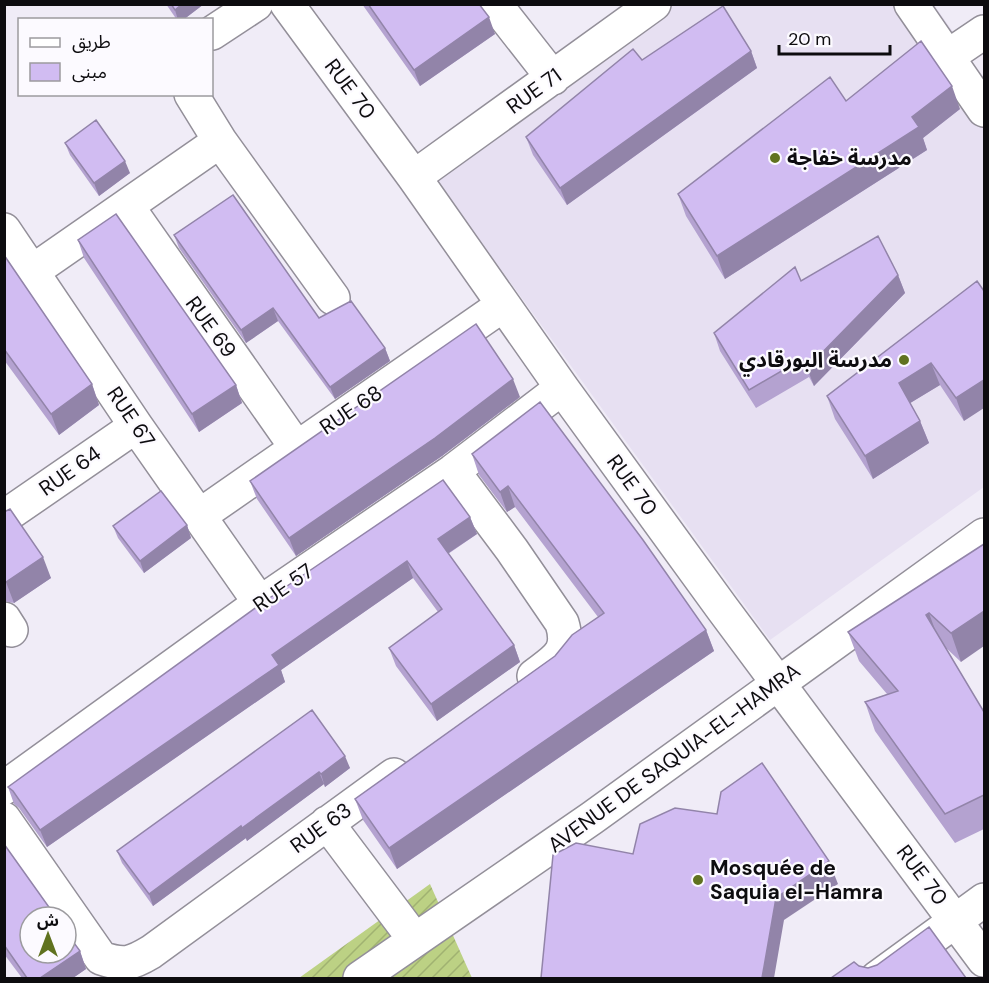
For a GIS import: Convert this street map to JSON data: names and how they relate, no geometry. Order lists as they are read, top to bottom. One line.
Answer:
{"streets":{"street":["RUE 70","RUE 71","RUE 69","RUE 68","RUE 67","RUE 64","RUE 57","AVENUE DE SAQUIA-EL-HAMRA","RUE 63"]},"crossings":[["RUE 70","RUE 71"],["RUE 70","RUE 68"],["RUE 70","RUE 57"],["RUE 70","AVENUE DE SAQUIA-EL-HAMRA"],["RUE 69","RUE 68"],["RUE 68","RUE 67"],["RUE 67","RUE 64"],["RUE 67","RUE 57"]],"places":["مدرسة خفاجة","مدرسة البورقادي","Mosquée de Saquia el-Hamra"],"legend":["طريق","مبنى"],"scale_bar":"20 m","north":"top"}
